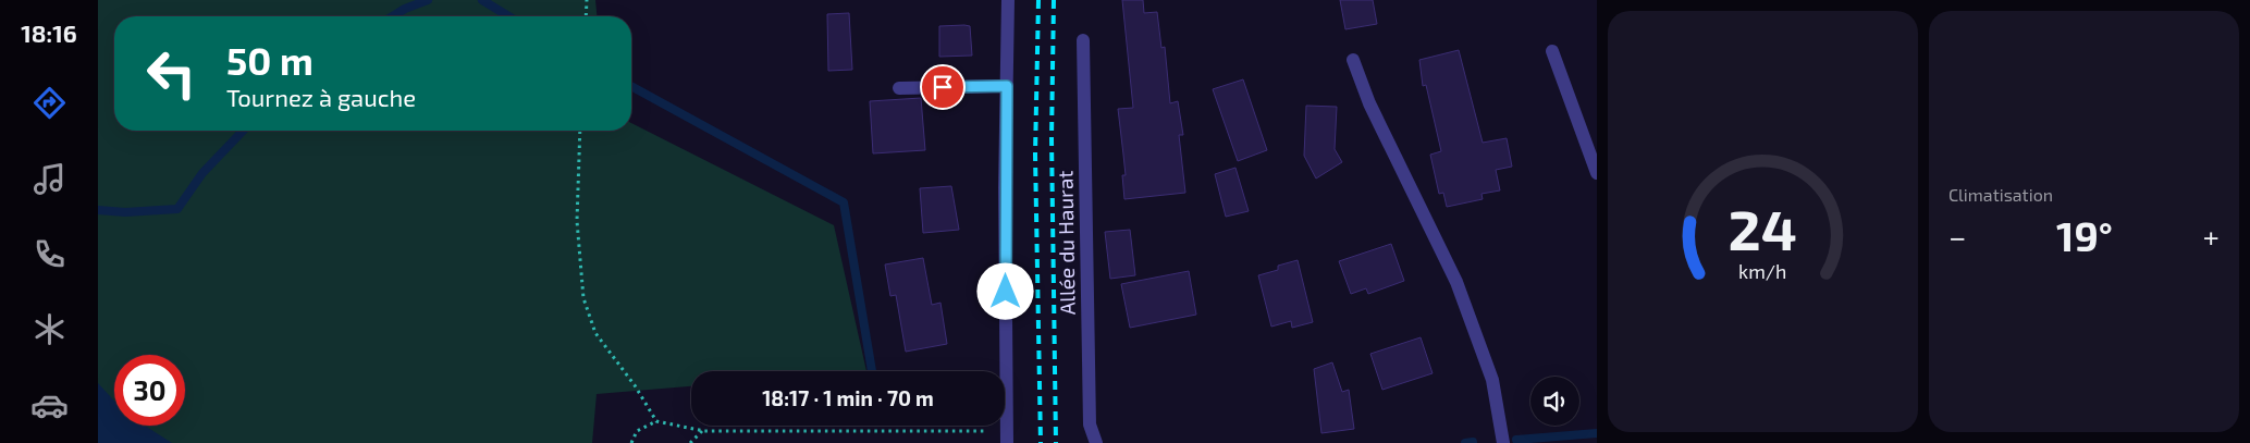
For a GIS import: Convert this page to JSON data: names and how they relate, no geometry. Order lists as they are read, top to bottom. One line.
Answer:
{"streets":{"street":["Allée du Haurat"]},"page":{"tabs":"18:16","tile":"Climatisation","turn":["50 m","Tournez à gauche"],"heat":["−","19°","+"],"limit":"30","trip":"18:17 · 1 min · 70 m","gauge":["24","km/h"]}}
